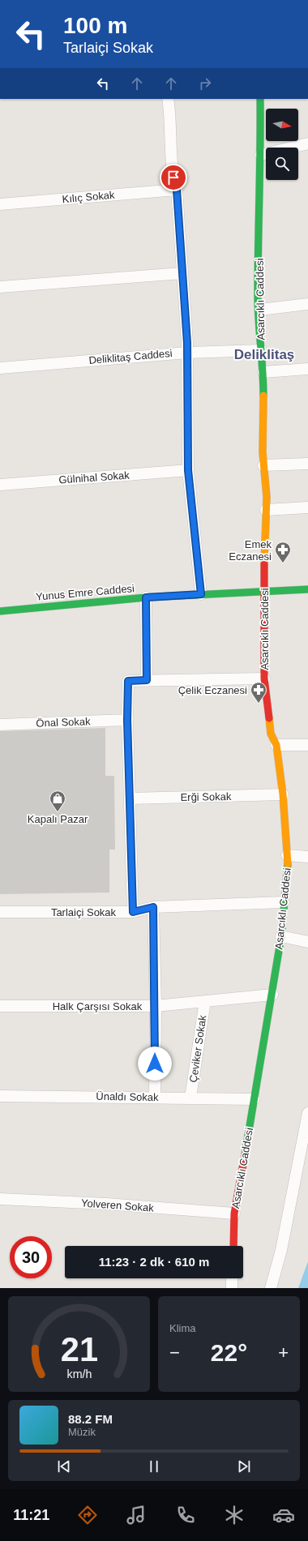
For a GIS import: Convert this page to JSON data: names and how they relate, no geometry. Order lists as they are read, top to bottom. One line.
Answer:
{"streets":{"street":["Kılıç Sokak","Asarcıklı Caddesi","Deliklitaş Caddesi","Gülnihal Sokak","Yunus Emre Caddesi","Önal Sokak","Erği Sokak","Tarlaiçi Sokak","Halk Çarşısı Sokak","Çeviker Sokak","Ünaldı Sokak","Yolveren Sokak"]},"crossings":[["Asarcıklı Caddesi","Deliklitaş Caddesi"],["Asarcıklı Caddesi","Yunus Emre Caddesi"],["Asarcıklı Caddesi","Erği Sokak"],["Asarcıklı Caddesi","Tarlaiçi Sokak"],["Asarcıklı Caddesi","Halk Çarşısı Sokak"],["Asarcıklı Caddesi","Ünaldı Sokak"],["Asarcıklı Caddesi","Yolveren Sokak"],["Halk Çarşısı Sokak","Çeviker Sokak"],["Çeviker Sokak","Ünaldı Sokak"]],"districts":["Deliklitaş"],"places":{"pharmacy":["Emek Eczanesi","Çelik Eczanesi"],"shop":["Kapalı Pazar"]},"north":"right","page":{"turn":["100 m","Tarlaiçi Sokak"],"limit":"30","trip":"11:23 · 2 dk · 610 m","tile":"Klima","heat":["−","22°","+"],"song":["88.2 FM","Müzik"],"tabs":"11:21","gauge":["21","km/h"]}}
